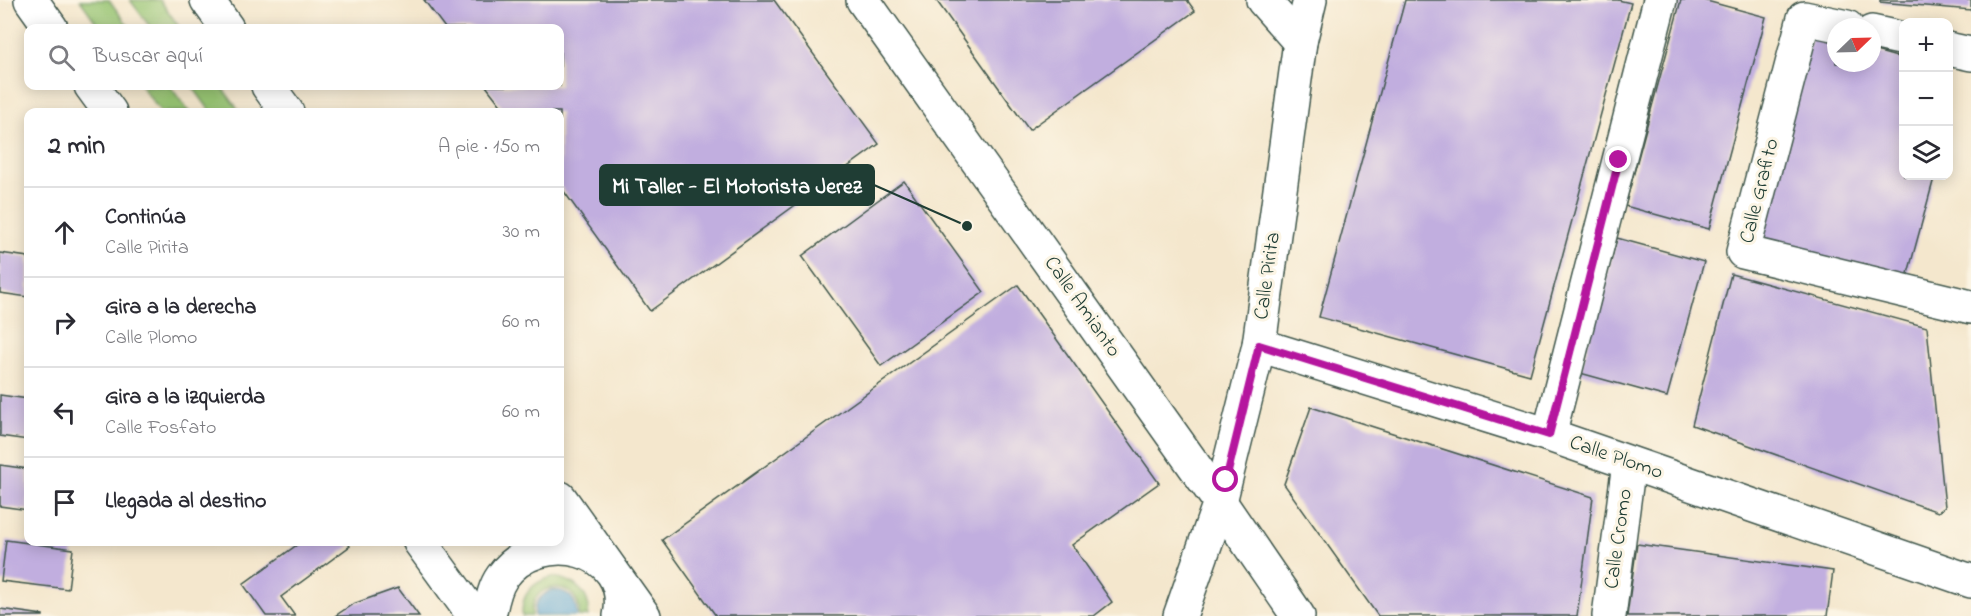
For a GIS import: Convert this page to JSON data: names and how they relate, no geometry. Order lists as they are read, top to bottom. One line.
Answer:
{"streets":{"street":["Calle Grafito","Calle Pirita","Calle Amianto","Calle Plomo","Calle Cromo"]},"crossings":[["Calle Pirita","Calle Amianto"],["Calle Pirita","Calle Plomo"],["Calle Plomo","Calle Cromo"]],"places":["Mi Taller - El Motorista Jerez"],"north":"top right","page":{"map_buttons":["+","−"],"search":"Buscar aquí","heading":["2 min","A pie · 150 m"],"list":[["Continúa","Calle Pirita","30 m"],["Gira a la derecha","Calle Plomo","60 m"],["Gira a la izquierda","Calle Fosfato","60 m"],"Llegada al destino"]}}
